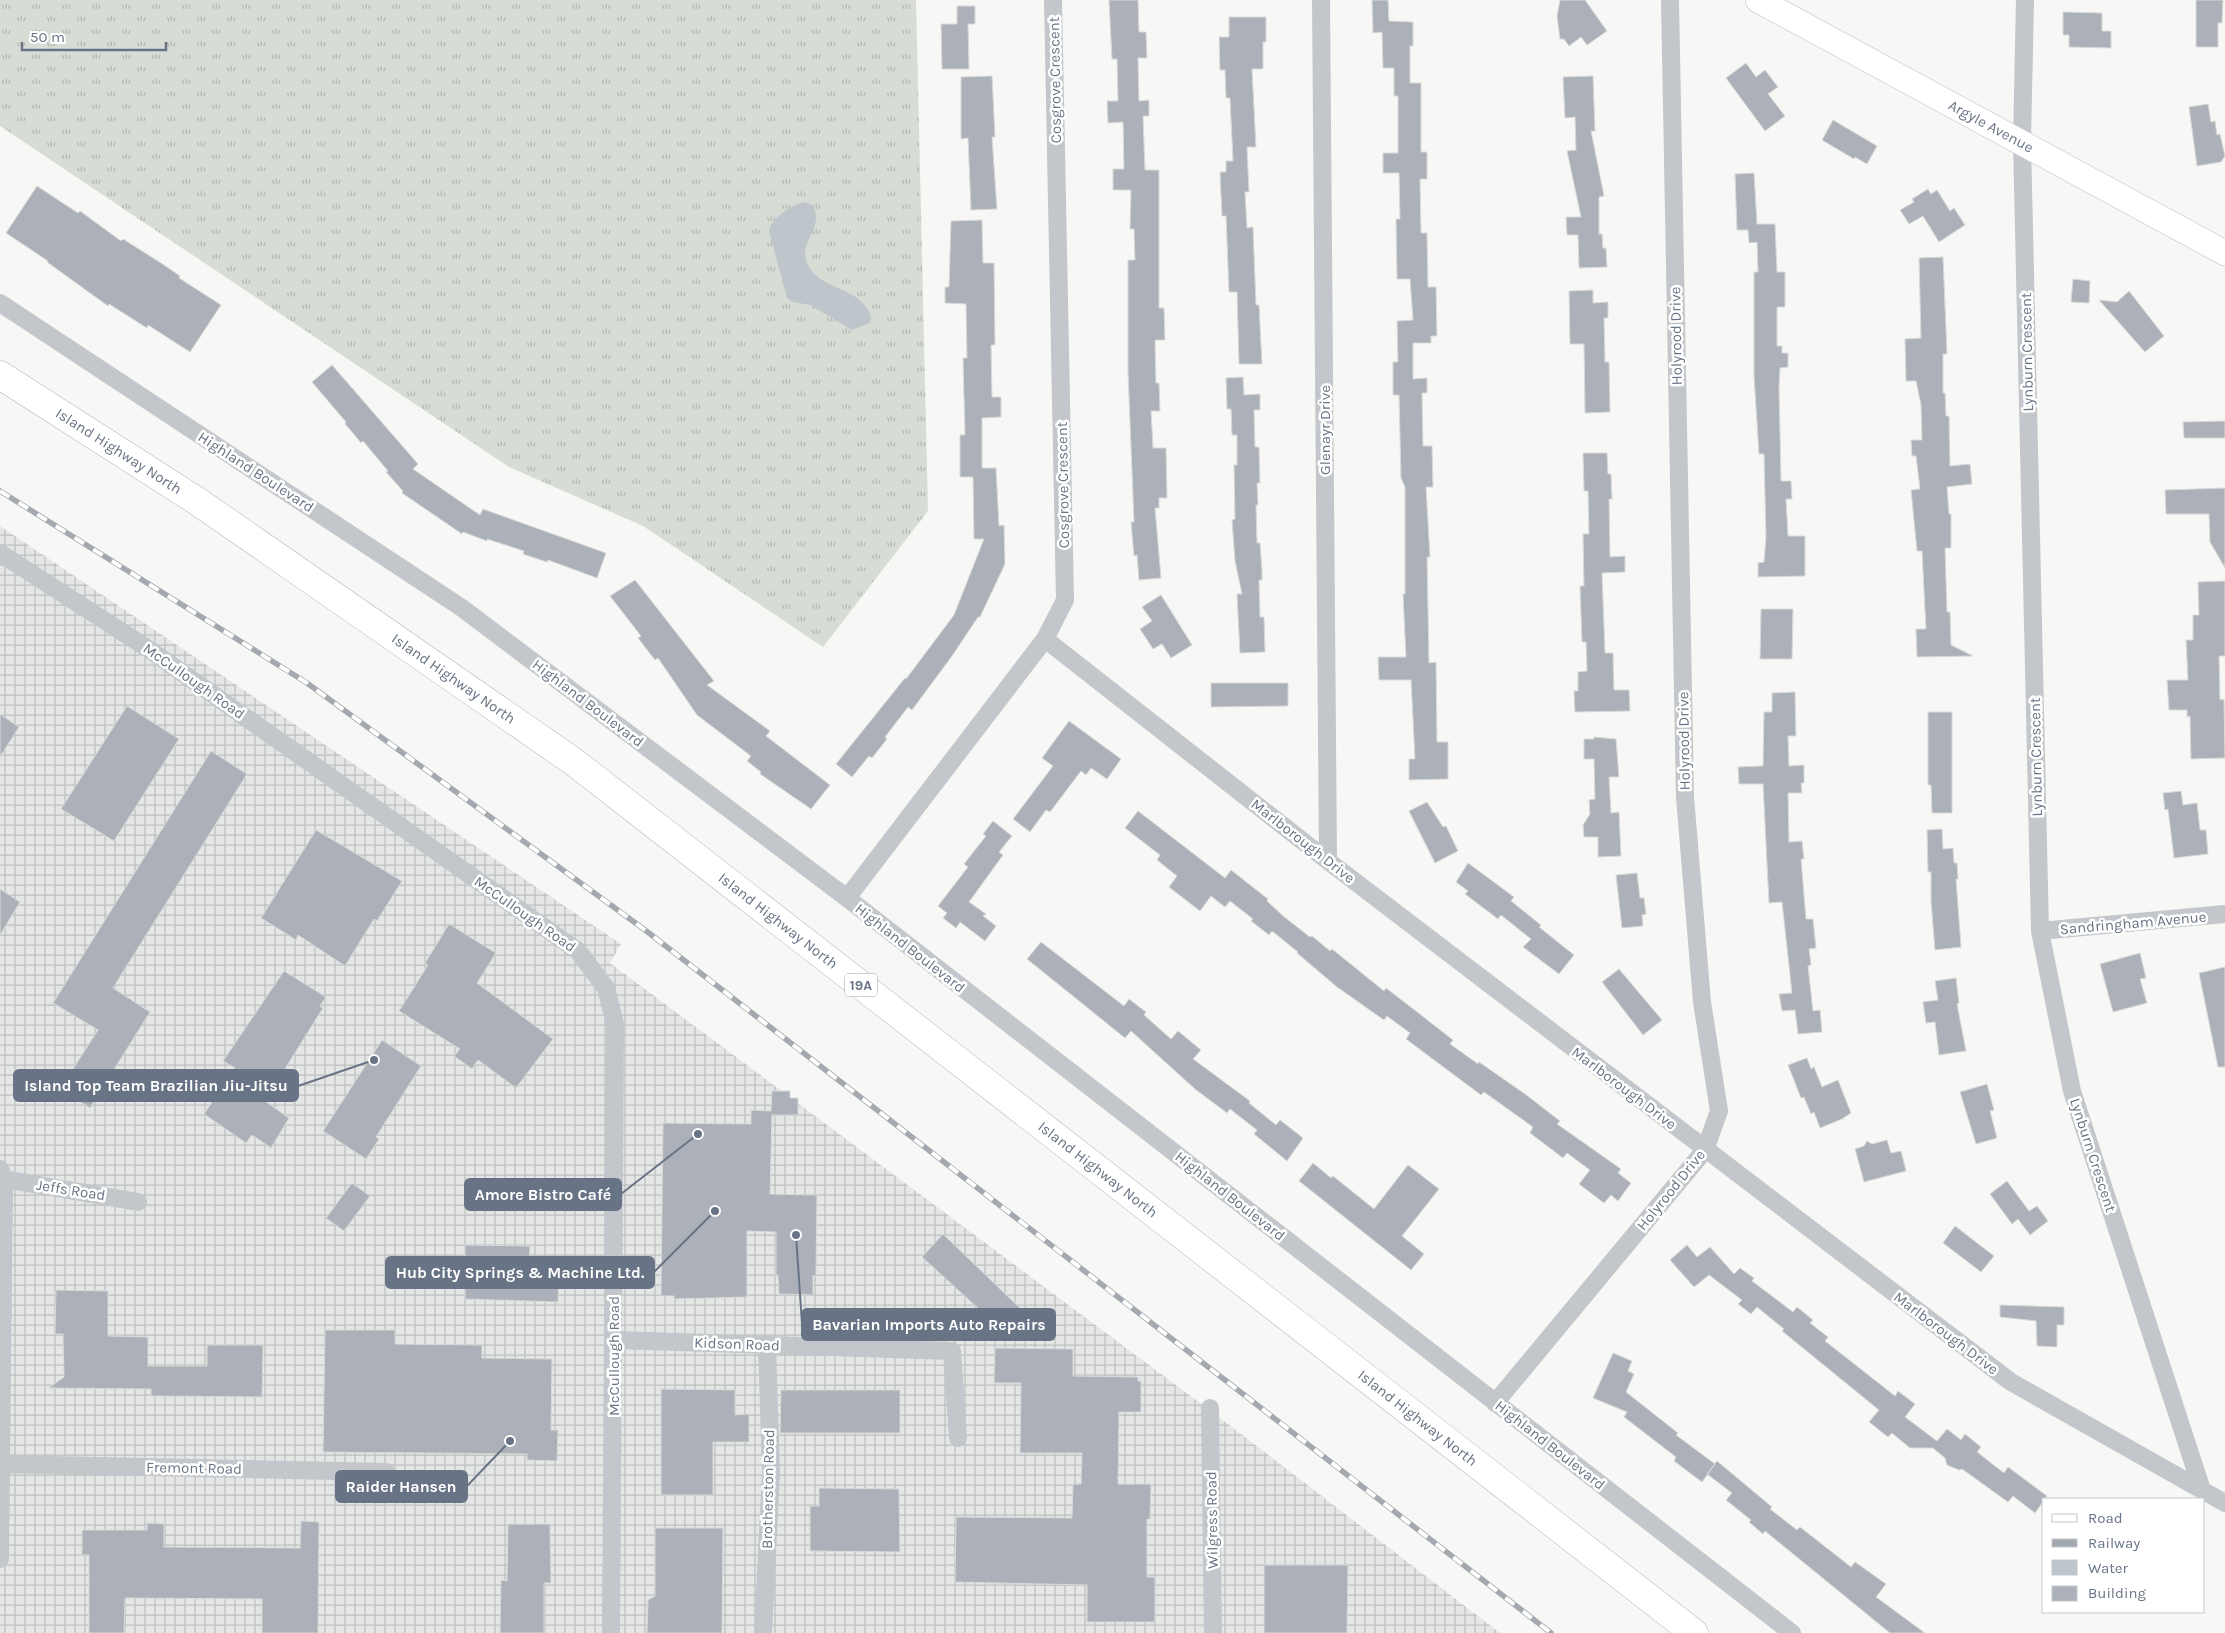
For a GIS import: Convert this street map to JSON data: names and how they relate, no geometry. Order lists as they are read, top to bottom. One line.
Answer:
{"streets":{"main road":["Island Highway North","19A"],"street":["Cosgrove Crescent","Argyle Avenue","Holyrood Drive","Lynburn Crescent","Glenayr Drive","Highland Boulevard","McCullough Road","Marlborough Drive","Sandringham Avenue","Jeffs Road","Kidson Road","Fremont Road","Brotherston Road","Wilgress Road"]},"crossings":[["Cosgrove Crescent","Highland Boulevard"],["Cosgrove Crescent","Marlborough Drive"],["Argyle Avenue","Lynburn Crescent"],["Holyrood Drive","Highland Boulevard"],["Holyrood Drive","Marlborough Drive"],["Lynburn Crescent","Marlborough Drive"],["Lynburn Crescent","Sandringham Avenue"],["Glenayr Drive","Marlborough Drive"],["McCullough Road","Kidson Road"],["Kidson Road","Brotherston Road"]],"places":["Island Top Team Brazilian Jiu-Jitsu","Amore Bistro Café","Hub City Springs & Machine Ltd.","Bavarian Imports Auto Repairs","Raider Hansen"],"legend":["Road","Railway","Water","Building"],"scale_bar":"50 m"}
